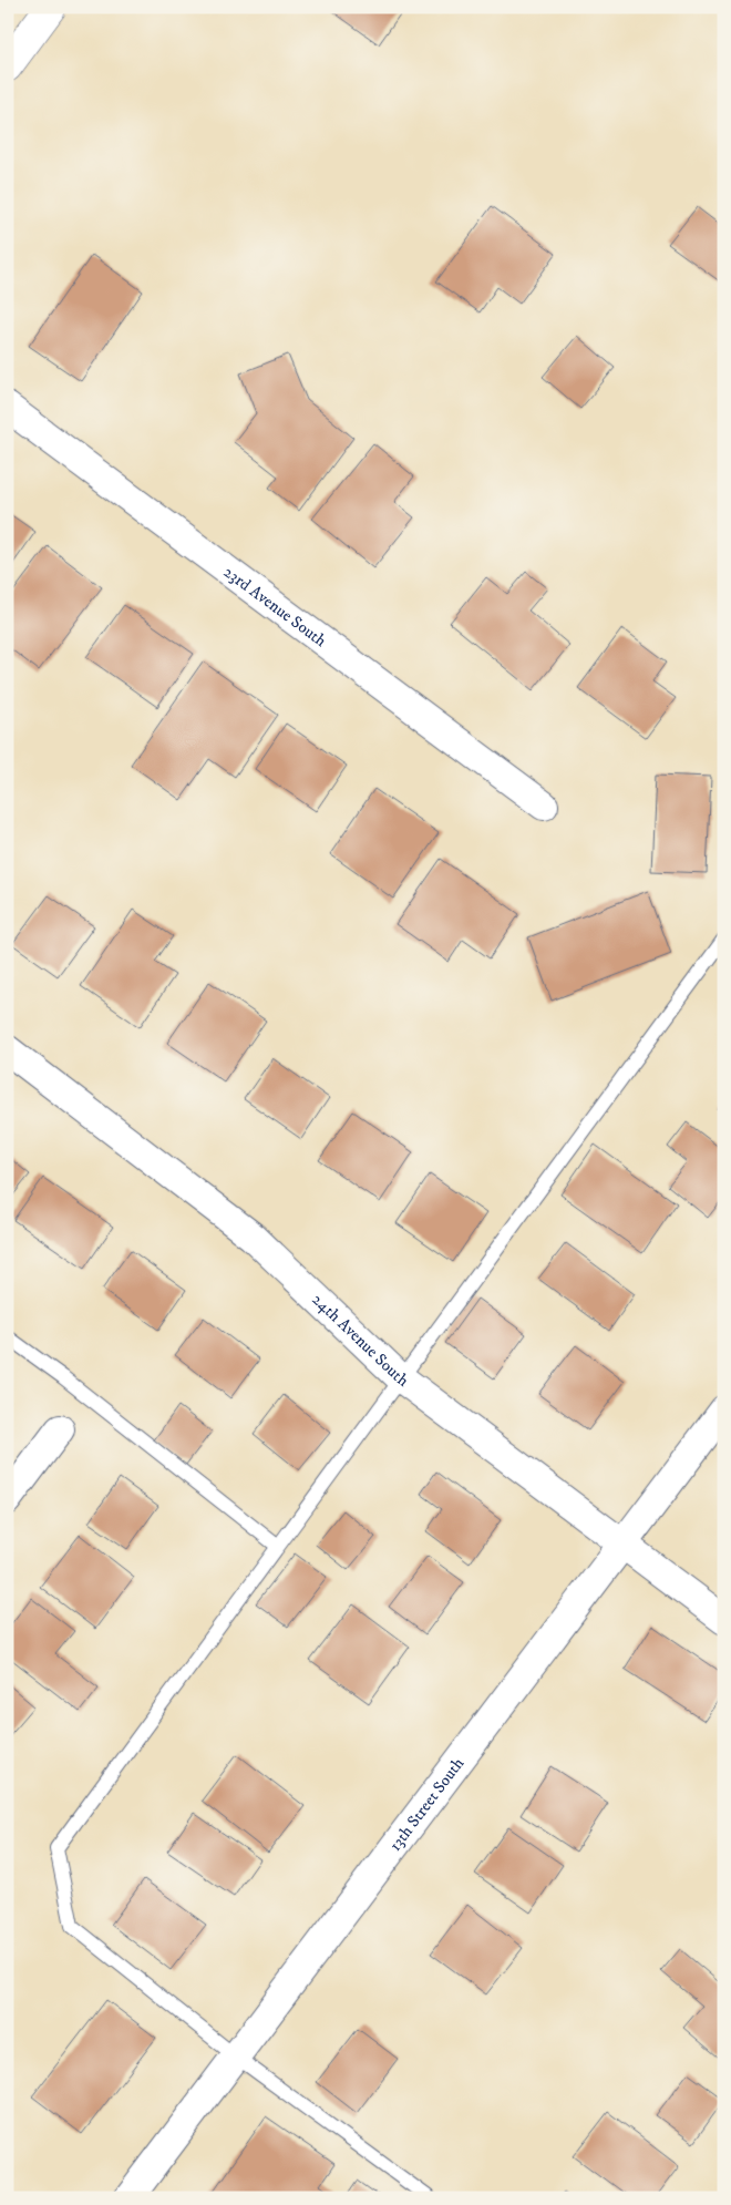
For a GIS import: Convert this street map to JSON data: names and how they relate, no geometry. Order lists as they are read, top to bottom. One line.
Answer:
{"streets":{"street":["23rd Avenue South","24th Avenue South","13th Street South"]},"crossings":[["24th Avenue South","13th Street South"]]}
